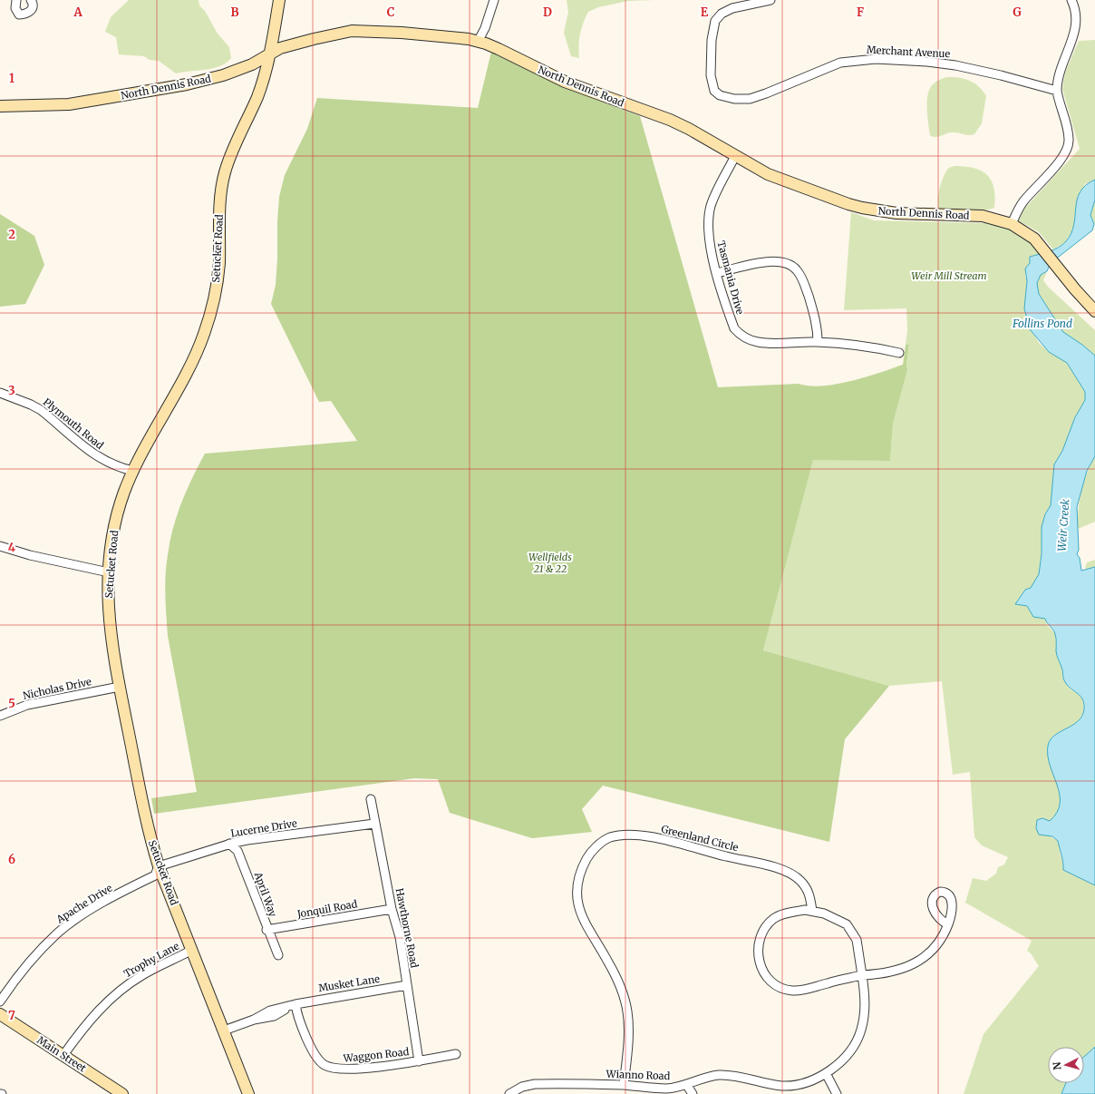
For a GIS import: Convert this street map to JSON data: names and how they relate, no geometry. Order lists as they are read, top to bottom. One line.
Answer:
{"streets":{"main road":["North Dennis Road","Setucket Road","Main Street"],"street":["Merchant Avenue","Tasmania Drive","Plymouth Road","Nicholas Drive","Lucerne Drive","Greenland Circle","April Way","Apache Drive","Jonquil Road","Hawthorne Road","Trophy Lane","Musket Lane","Waggon Road","Wianno Road"]},"crossings":[["North Dennis Road","Setucket Road"],["North Dennis Road","Tasmania Drive"],["Setucket Road","Plymouth Road"],["Setucket Road","Nicholas Drive"],["Setucket Road","Lucerne Drive"],["Setucket Road","Apache Drive"],["Setucket Road","Trophy Lane"],["Setucket Road","Musket Lane"],["Lucerne Drive","April Way"],["Lucerne Drive","Apache Drive"],["Lucerne Drive","Hawthorne Road"],["Greenland Circle","Wianno Road"],["April Way","Jonquil Road"],["Jonquil Road","Hawthorne Road"],["Hawthorne Road","Musket Lane"],["Hawthorne Road","Waggon Road"],["Trophy Lane","Main Street"],["Musket Lane","Waggon Road"]],"water":["Follins Pond","Weir Creek"],"parks":["Weir Mill Stream","Wellfields 21 & 22"],"north":"left","grid":{"columns":["A","B","C","D","E","F","G"],"rows":["1","2","3","4","5","6","7"]}}
